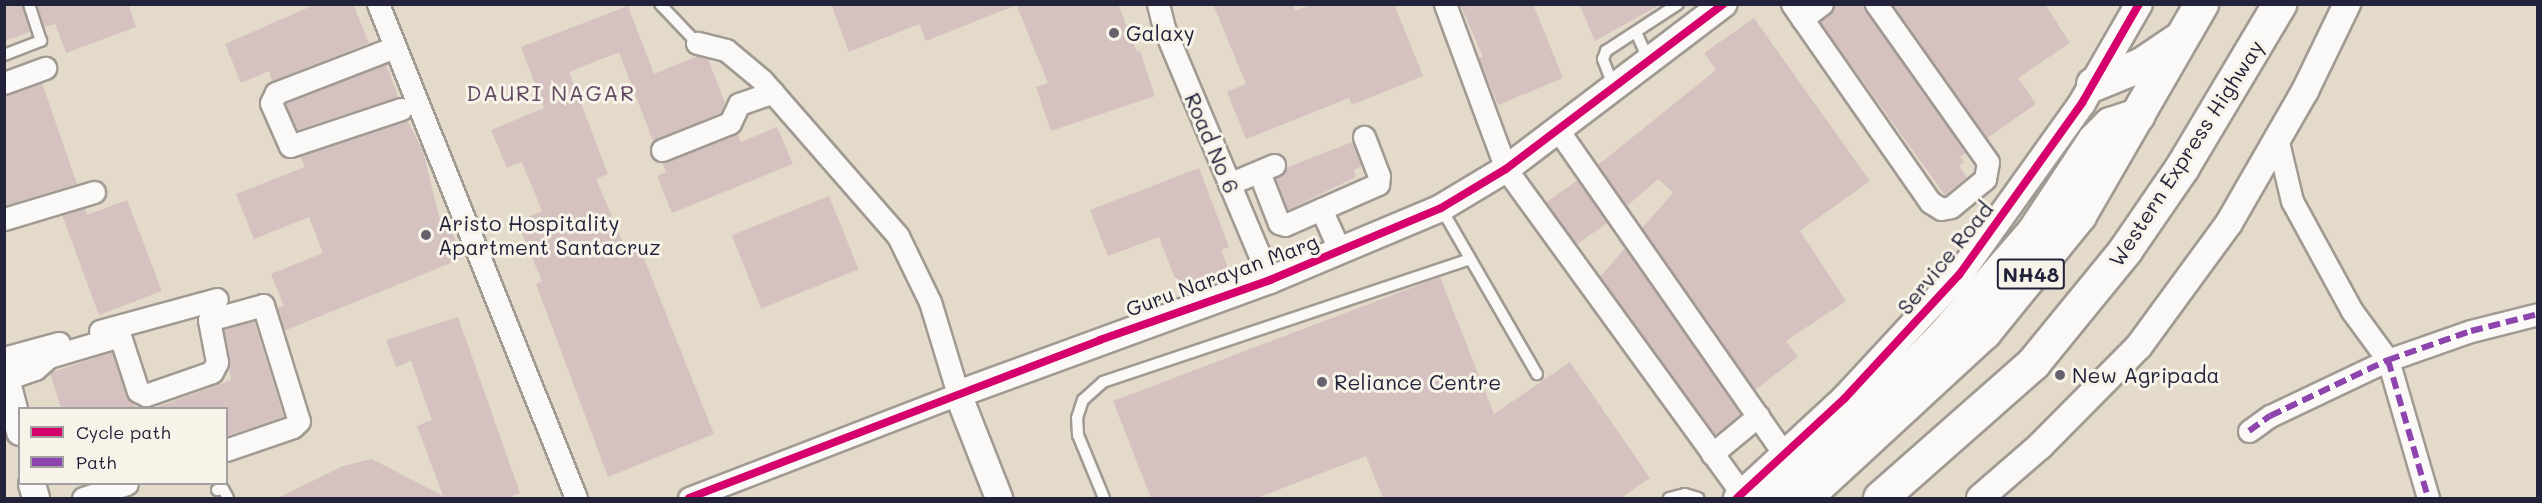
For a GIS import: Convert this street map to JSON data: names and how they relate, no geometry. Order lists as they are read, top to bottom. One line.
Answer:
{"streets":{"highway":["Western Express Highway","NH48"],"street":["Road No 6","Service Road","Guru Narayan Marg"]},"crossings":[["Road No 6","Guru Narayan Marg"]],"districts":["DAURI NAGAR"],"places":["Galaxy","Aristo Hospitality Apartment Santacruz","New Agripada","Reliance Centre"],"legend":["Cycle path","Path"]}
